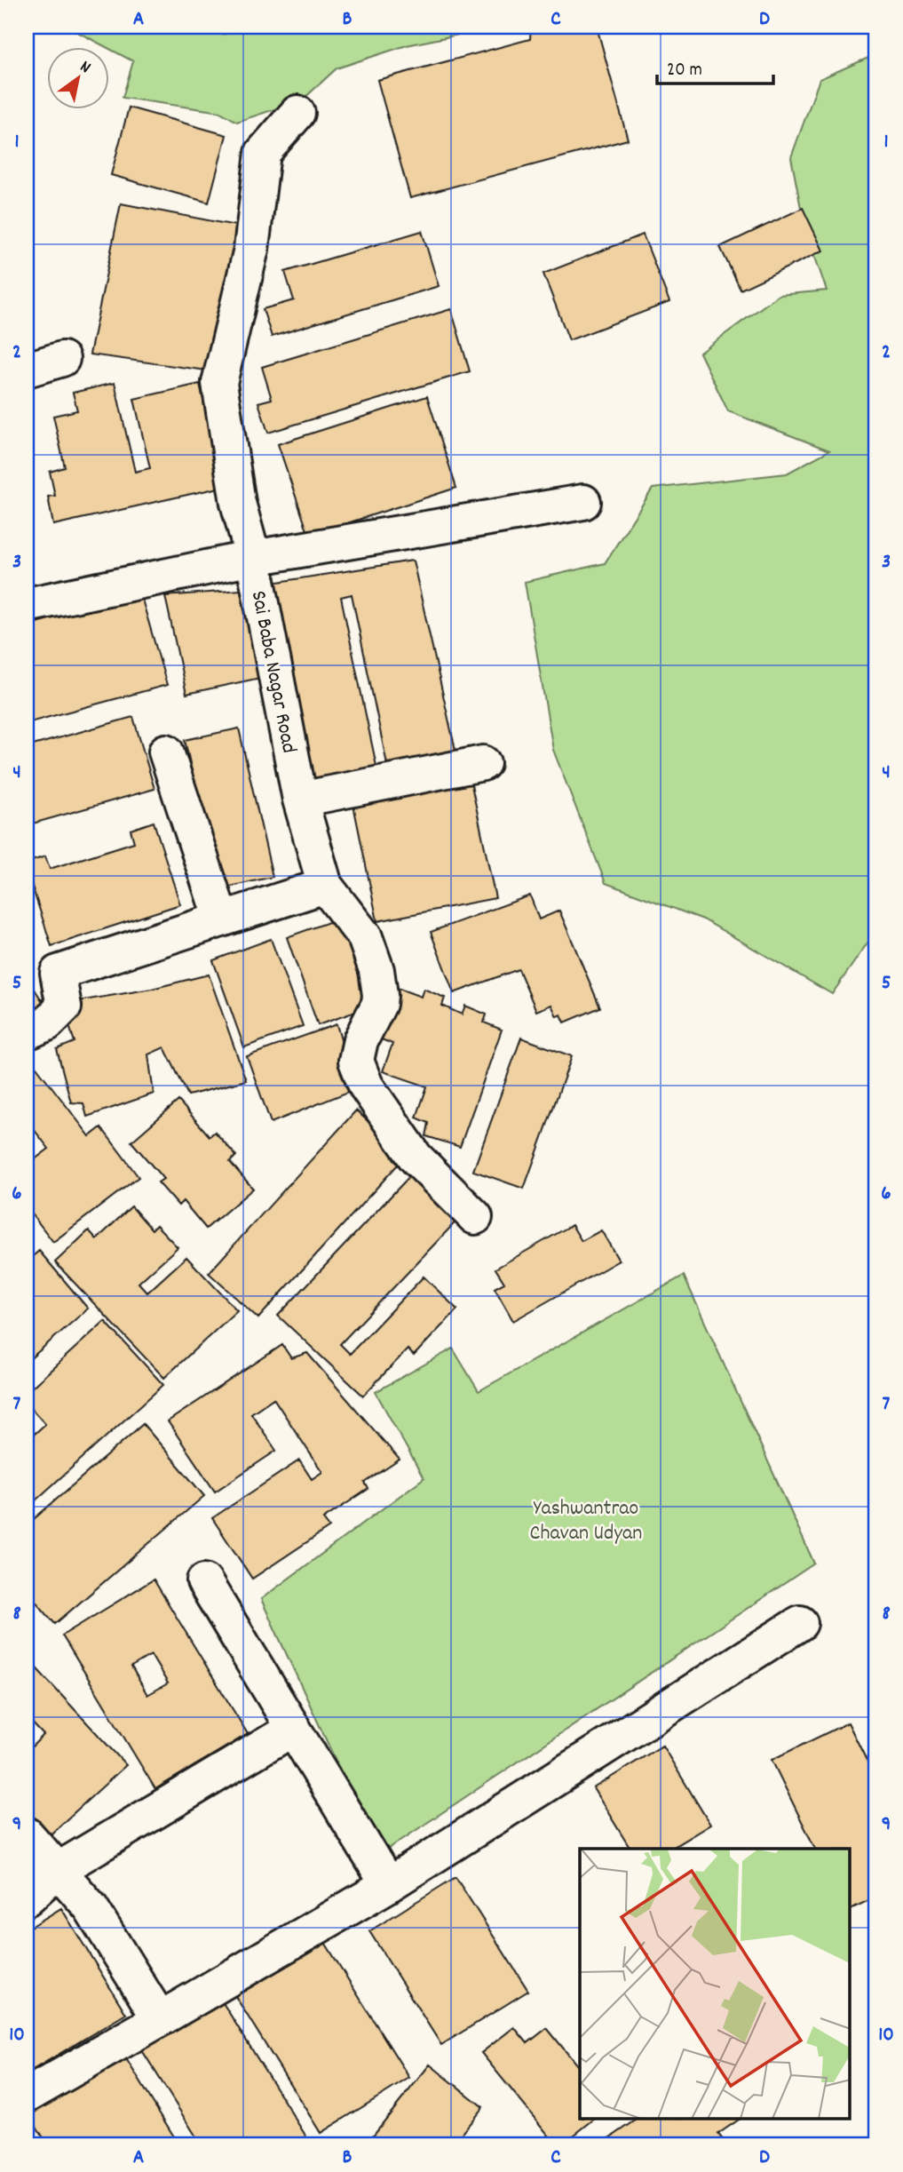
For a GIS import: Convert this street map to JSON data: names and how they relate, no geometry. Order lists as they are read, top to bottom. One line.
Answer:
{"streets":{"street":["Sai Baba Nagar Road"]},"parks":["Yashwantrao Chavan Udyan"],"scale_bar":"20 m","north":"top right","grid":{"columns":["A","B","C","D"],"rows":["1","2","3","4","5","6","7","8","9","10"]}}
